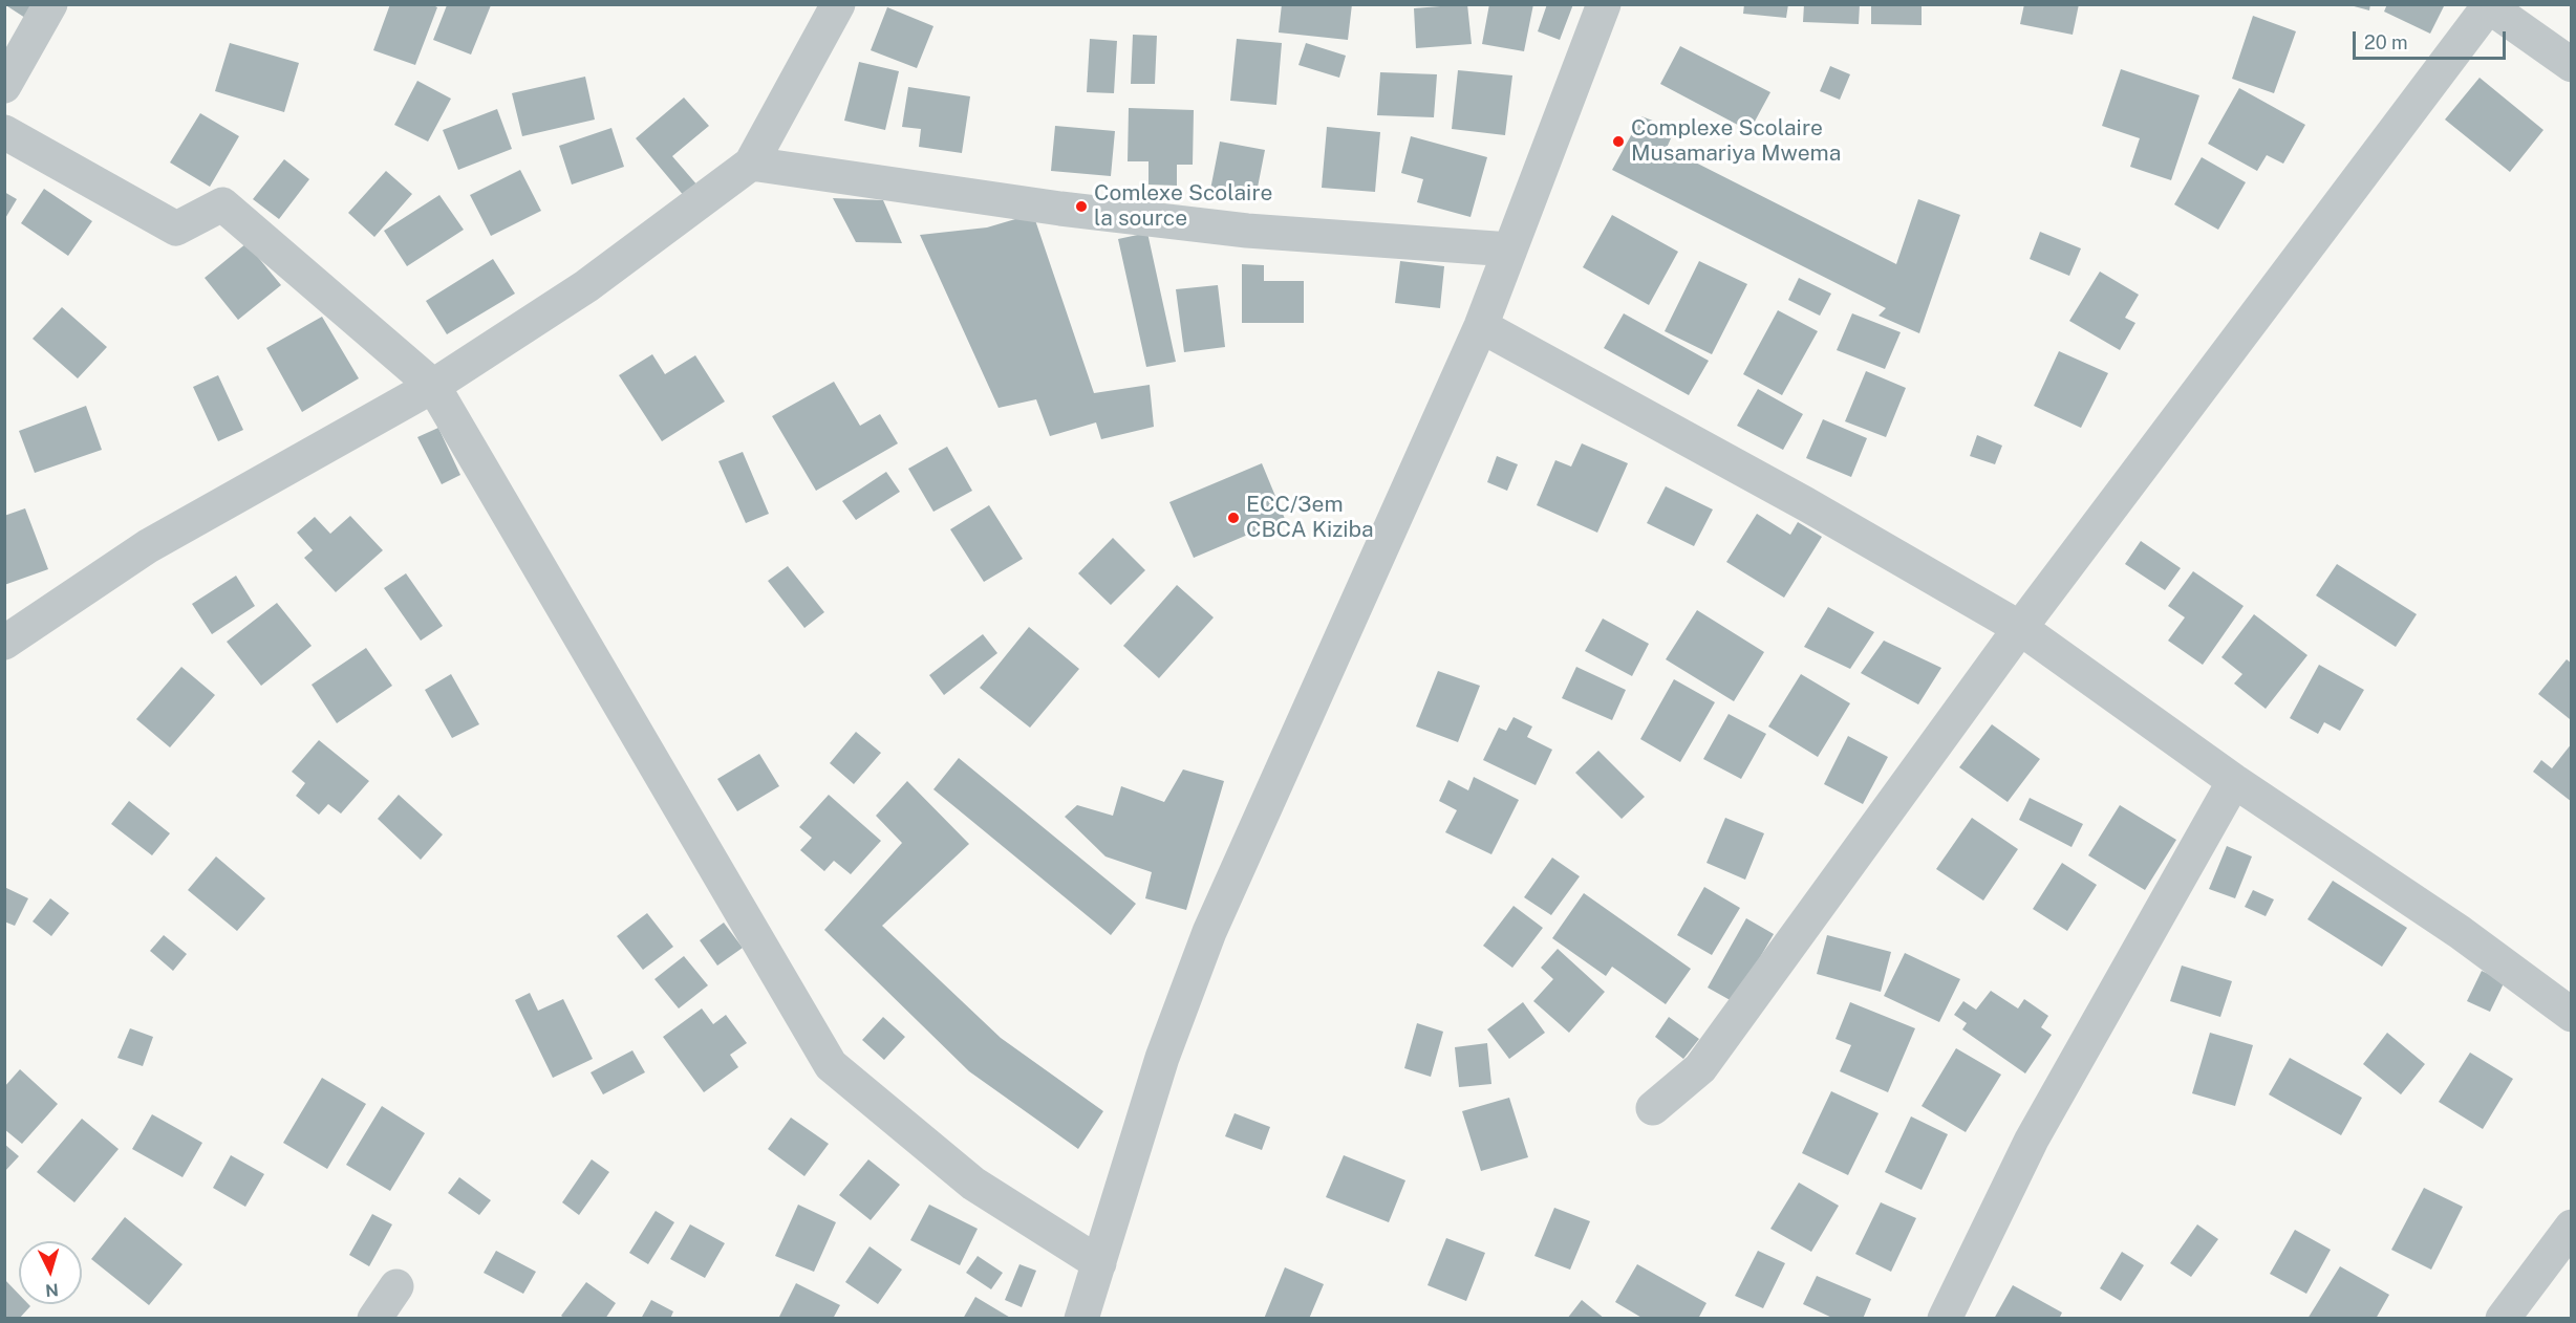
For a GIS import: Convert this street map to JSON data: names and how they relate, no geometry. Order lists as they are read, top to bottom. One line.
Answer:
{"places":["Complexe Scolaire Musamariya Mwema","Comlexe Scolaire la source","ECC/3em CBCA Kiziba"],"scale_bar":"20 m","north":"bottom"}
